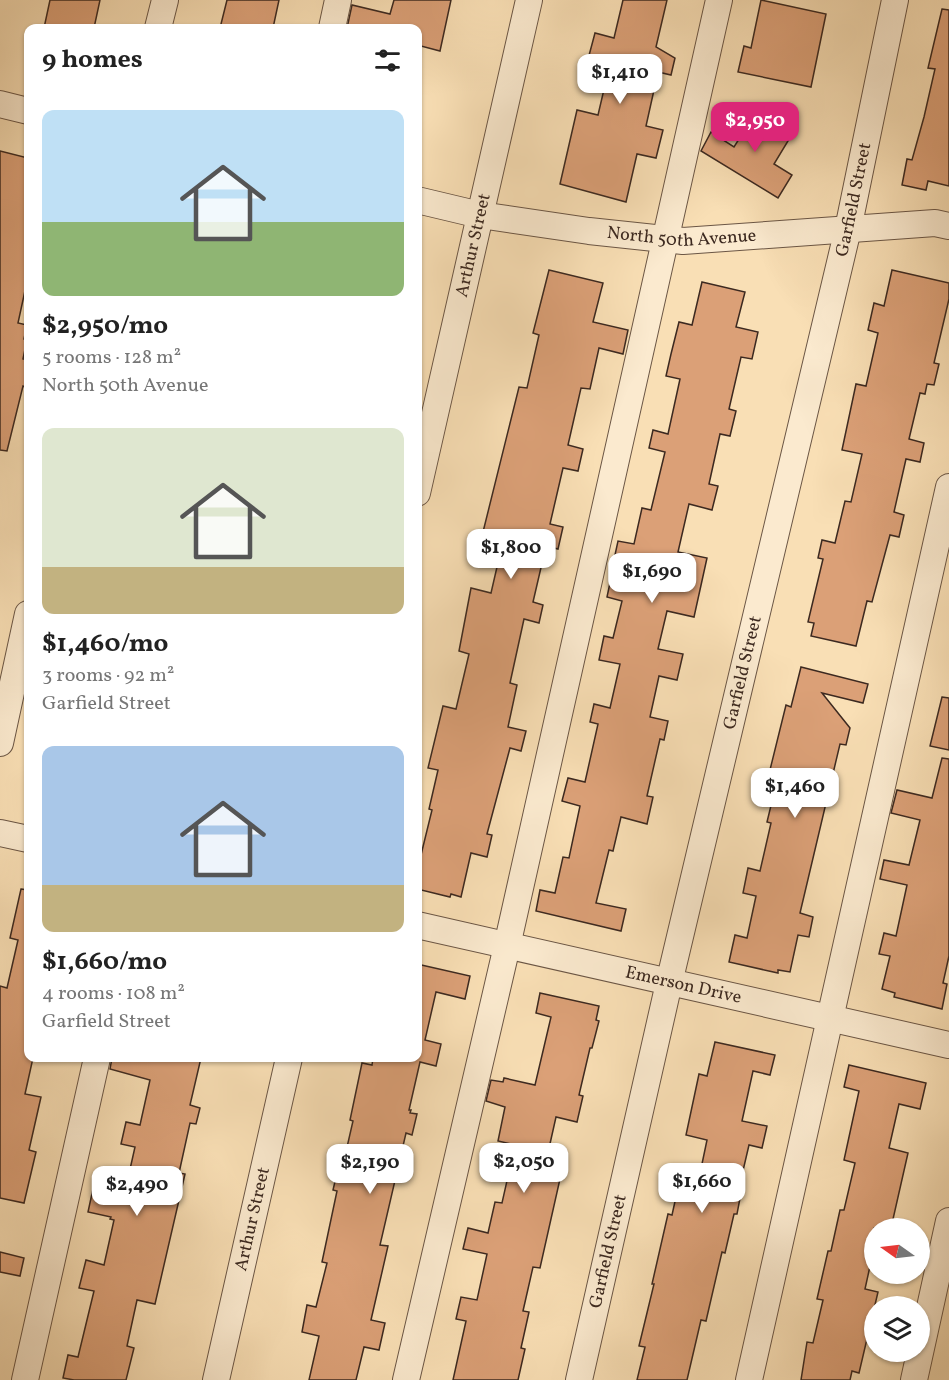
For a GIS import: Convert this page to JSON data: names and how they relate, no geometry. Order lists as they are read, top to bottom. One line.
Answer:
{"streets":{"street":["Garfield Street","North 50th Avenue","Arthur Street","Emerson Drive"]},"crossings":[["Garfield Street","North 50th Avenue"],["Garfield Street","Emerson Drive"],["North 50th Avenue","Arthur Street"]],"north":"left","page":{"heading":"9 homes","price":["$1,410","$2,950","$1,800","$1,690","$1,460","$2,050","$2,190","$1,660","$2,490"],"list":[{"name":"$2,950/mo","note":"5 rooms · 128 m² · North 50th Avenue"},{"name":"$1,460/mo","note":"3 rooms · 92 m² · Garfield Street"},{"name":"$1,660/mo","note":"4 rooms · 108 m² · Garfield Street"}]}}
